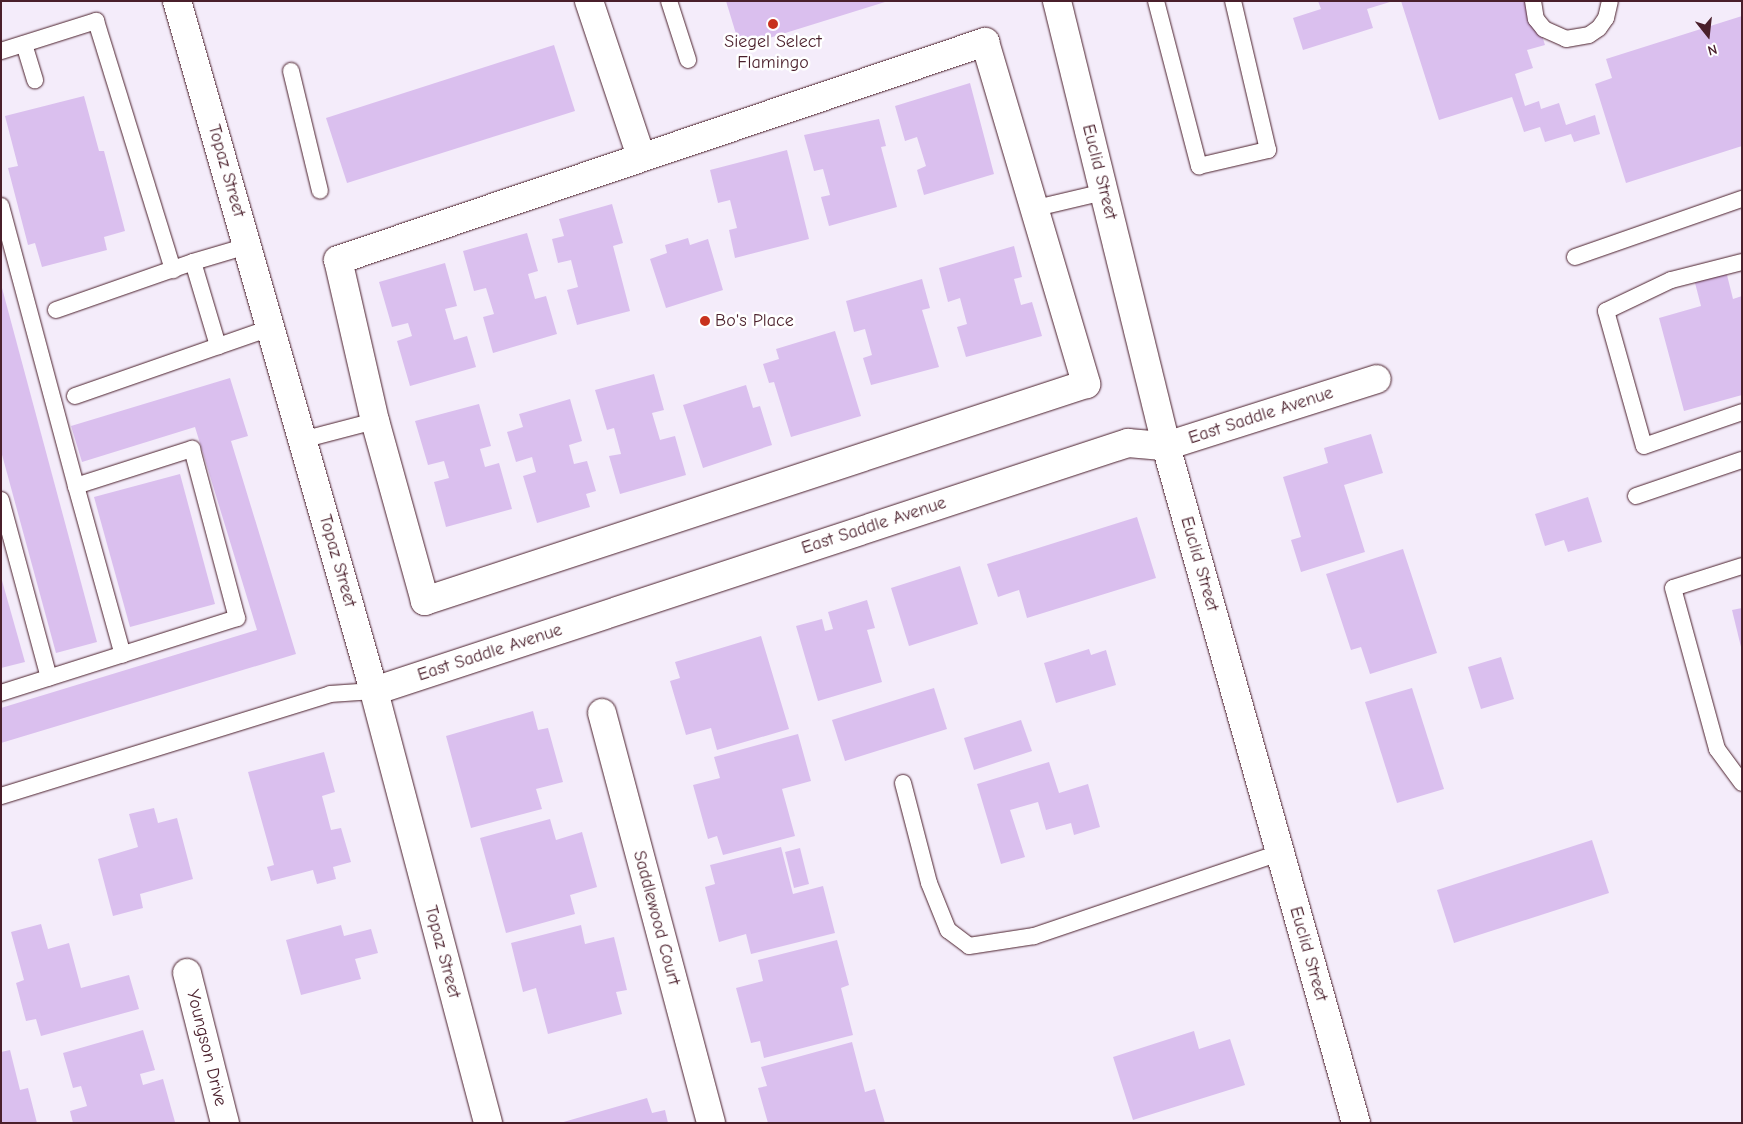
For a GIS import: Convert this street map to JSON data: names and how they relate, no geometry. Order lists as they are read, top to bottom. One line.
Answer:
{"streets":{"street":["Topaz Street","Euclid Street","East Saddle Avenue","Saddlewood Court","Youngson Drive"]},"crossings":[["Topaz Street","East Saddle Avenue"],["Euclid Street","East Saddle Avenue"]],"places":["Siegel Select Flamingo","Bo's Place"],"north":"bottom"}
